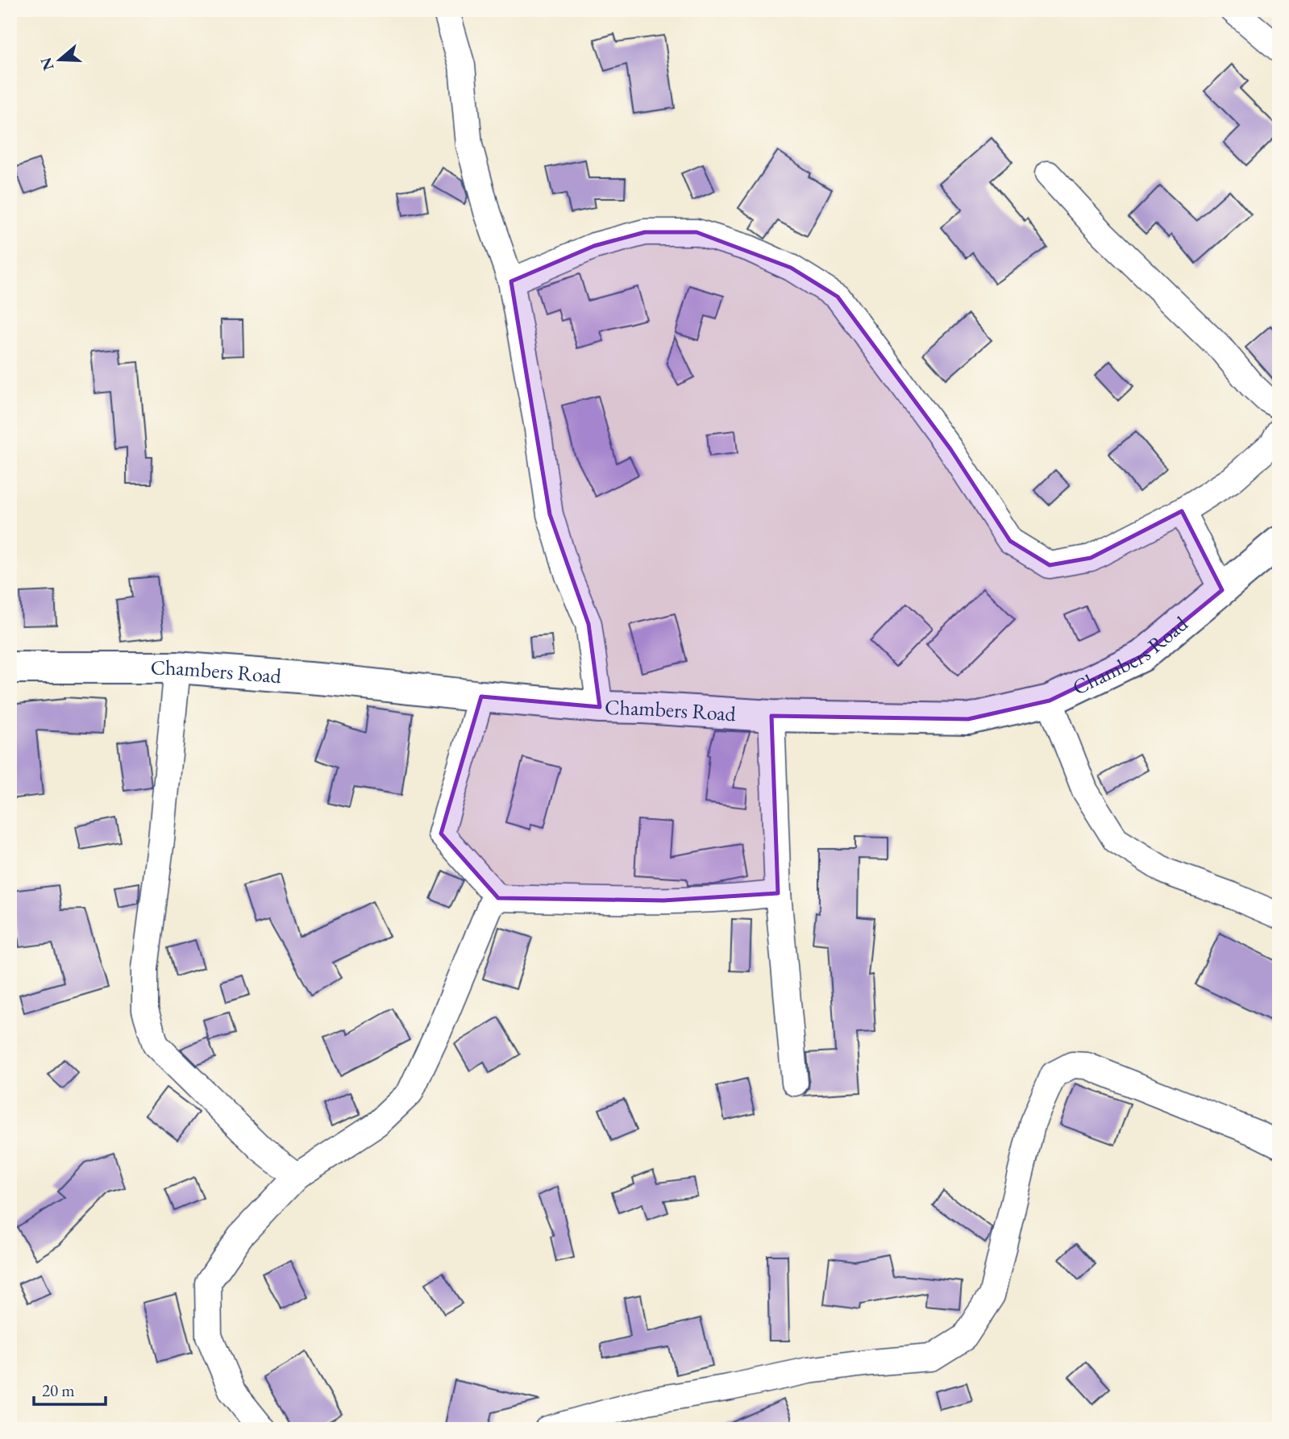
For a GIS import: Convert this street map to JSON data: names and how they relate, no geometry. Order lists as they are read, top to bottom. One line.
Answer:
{"streets":{"street":["Chambers Road"]},"scale_bar":"20 m","north":"left"}
